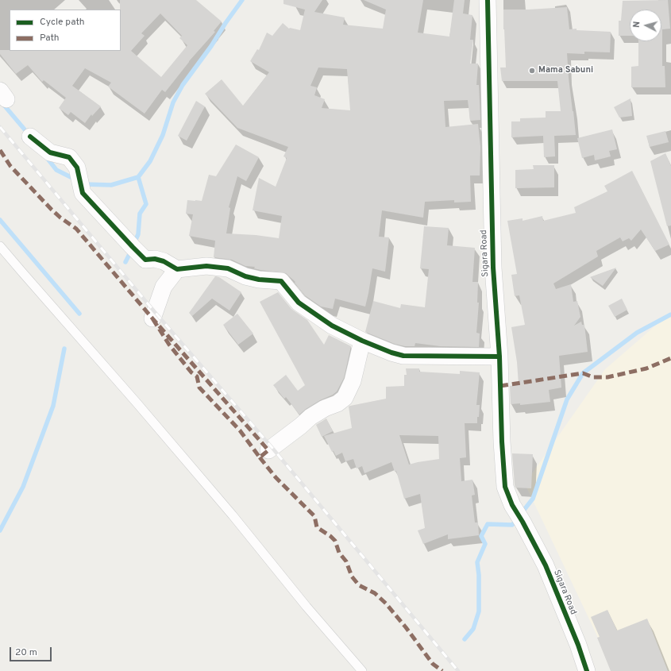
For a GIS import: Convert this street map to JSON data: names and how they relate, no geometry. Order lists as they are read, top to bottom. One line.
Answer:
{"streets":{"street":["Sigara Road"]},"places":["Mama Sabuni"],"legend":["Cycle path","Path"],"scale_bar":"20 m","north":"left"}
